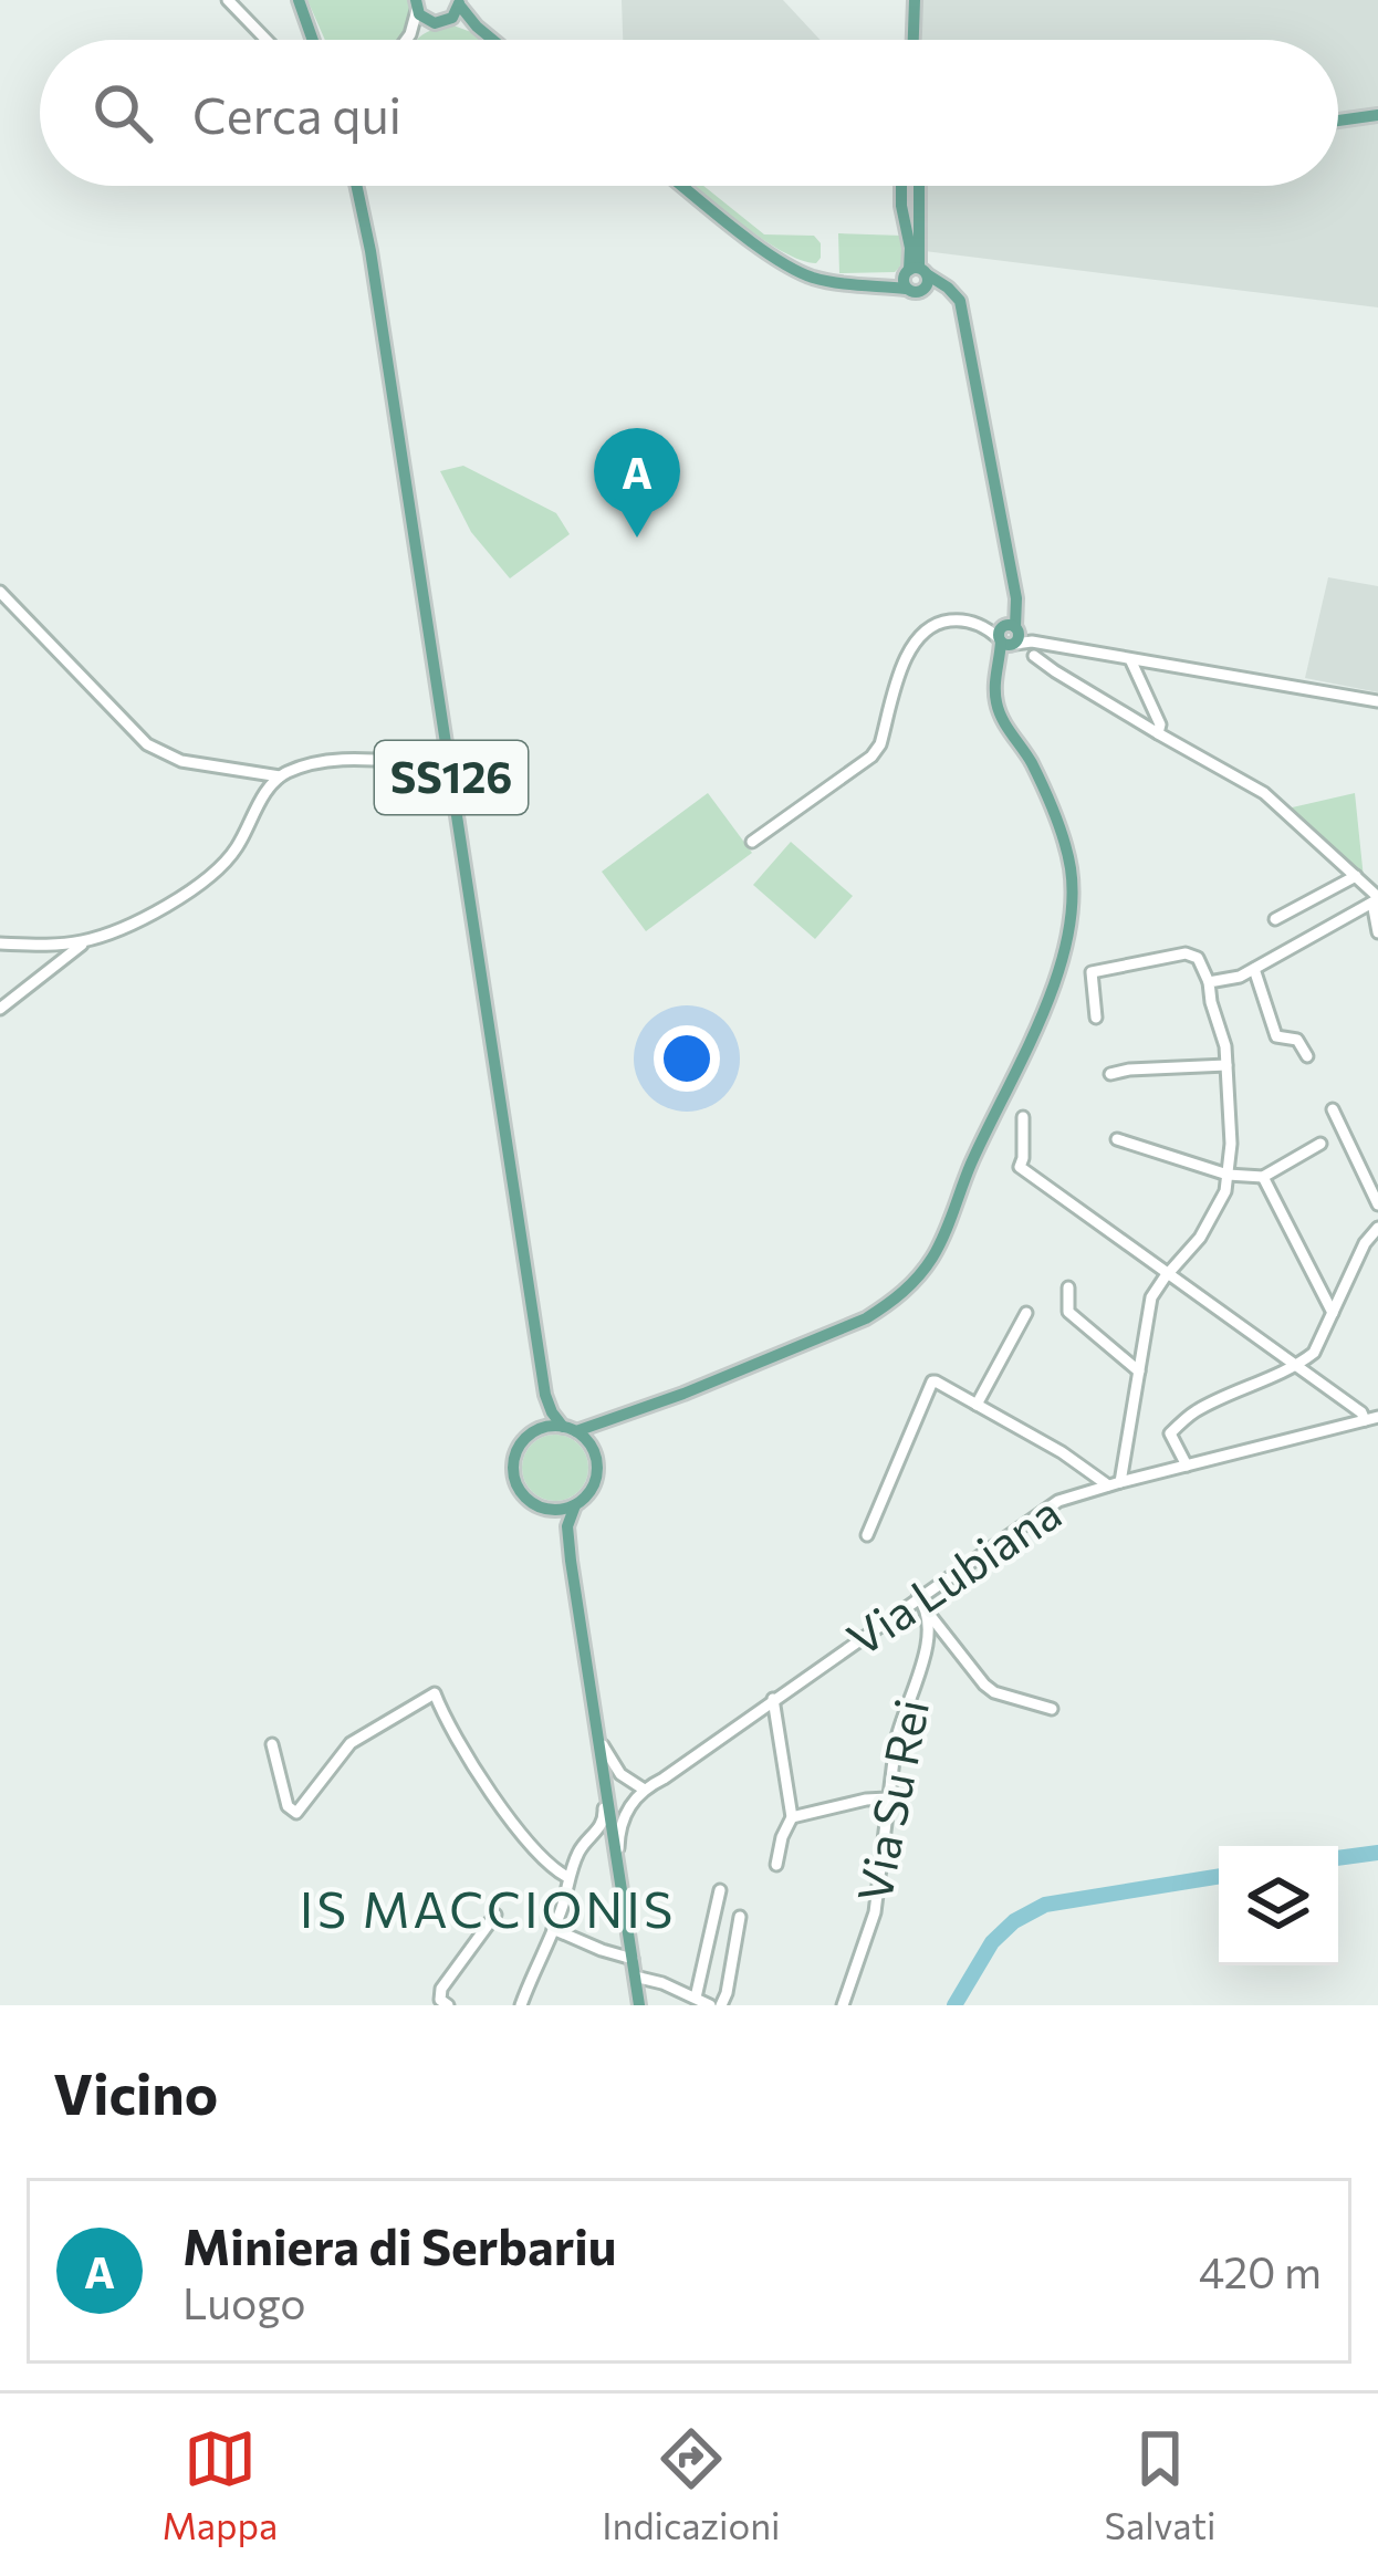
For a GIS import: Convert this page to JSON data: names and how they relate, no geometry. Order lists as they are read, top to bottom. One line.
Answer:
{"streets":{"main road":["SS126"],"street":["Via Lubiana","Via Su Rei"]},"districts":["IS MACCIONIS"],"page":{"search":"Cerca qui","pins":"A","heading":"Vicino","list":[{"mark":"A","name":"Miniera di Serbariu","note":"Luogo","value":"420 m"}],"nav":["Mappa","Indicazioni","Salvati"]}}
